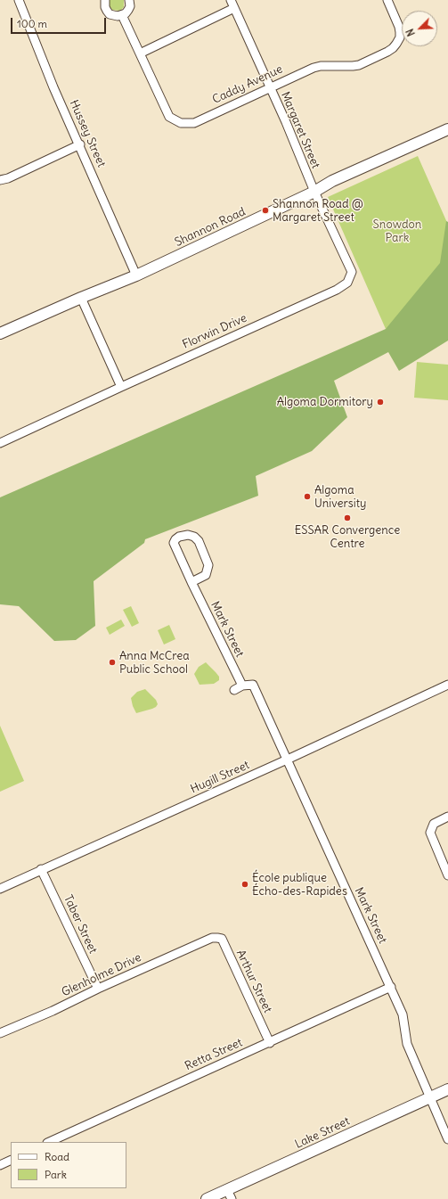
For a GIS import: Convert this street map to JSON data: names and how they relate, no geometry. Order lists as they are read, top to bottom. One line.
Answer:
{"streets":{"street":["Caddy Avenue","Margaret Street","Hussey Street","Shannon Road","Florwin Drive","Mark Street","Hugill Street","Taber Street","Glenholme Drive","Arthur Street","Retta Street","Lake Street"]},"crossings":[["Caddy Avenue","Margaret Street"],["Margaret Street","Shannon Road"],["Margaret Street","Florwin Drive"],["Hussey Street","Shannon Road"],["Shannon Road","Florwin Drive"],["Mark Street","Hugill Street"],["Mark Street","Retta Street"],["Mark Street","Lake Street"],["Hugill Street","Taber Street"],["Taber Street","Glenholme Drive"],["Glenholme Drive","Arthur Street"],["Arthur Street","Retta Street"]],"parks":["Snowdon Park"],"places":["Shannon Road @ Margaret Street","Algoma Dormitory","Algoma University","ESSAR Convergence Centre","Anna McCrea Public School","École publique Écho-des-Rapides"],"legend":["Road","Park"],"scale_bar":"100 m","north":"bottom left"}
